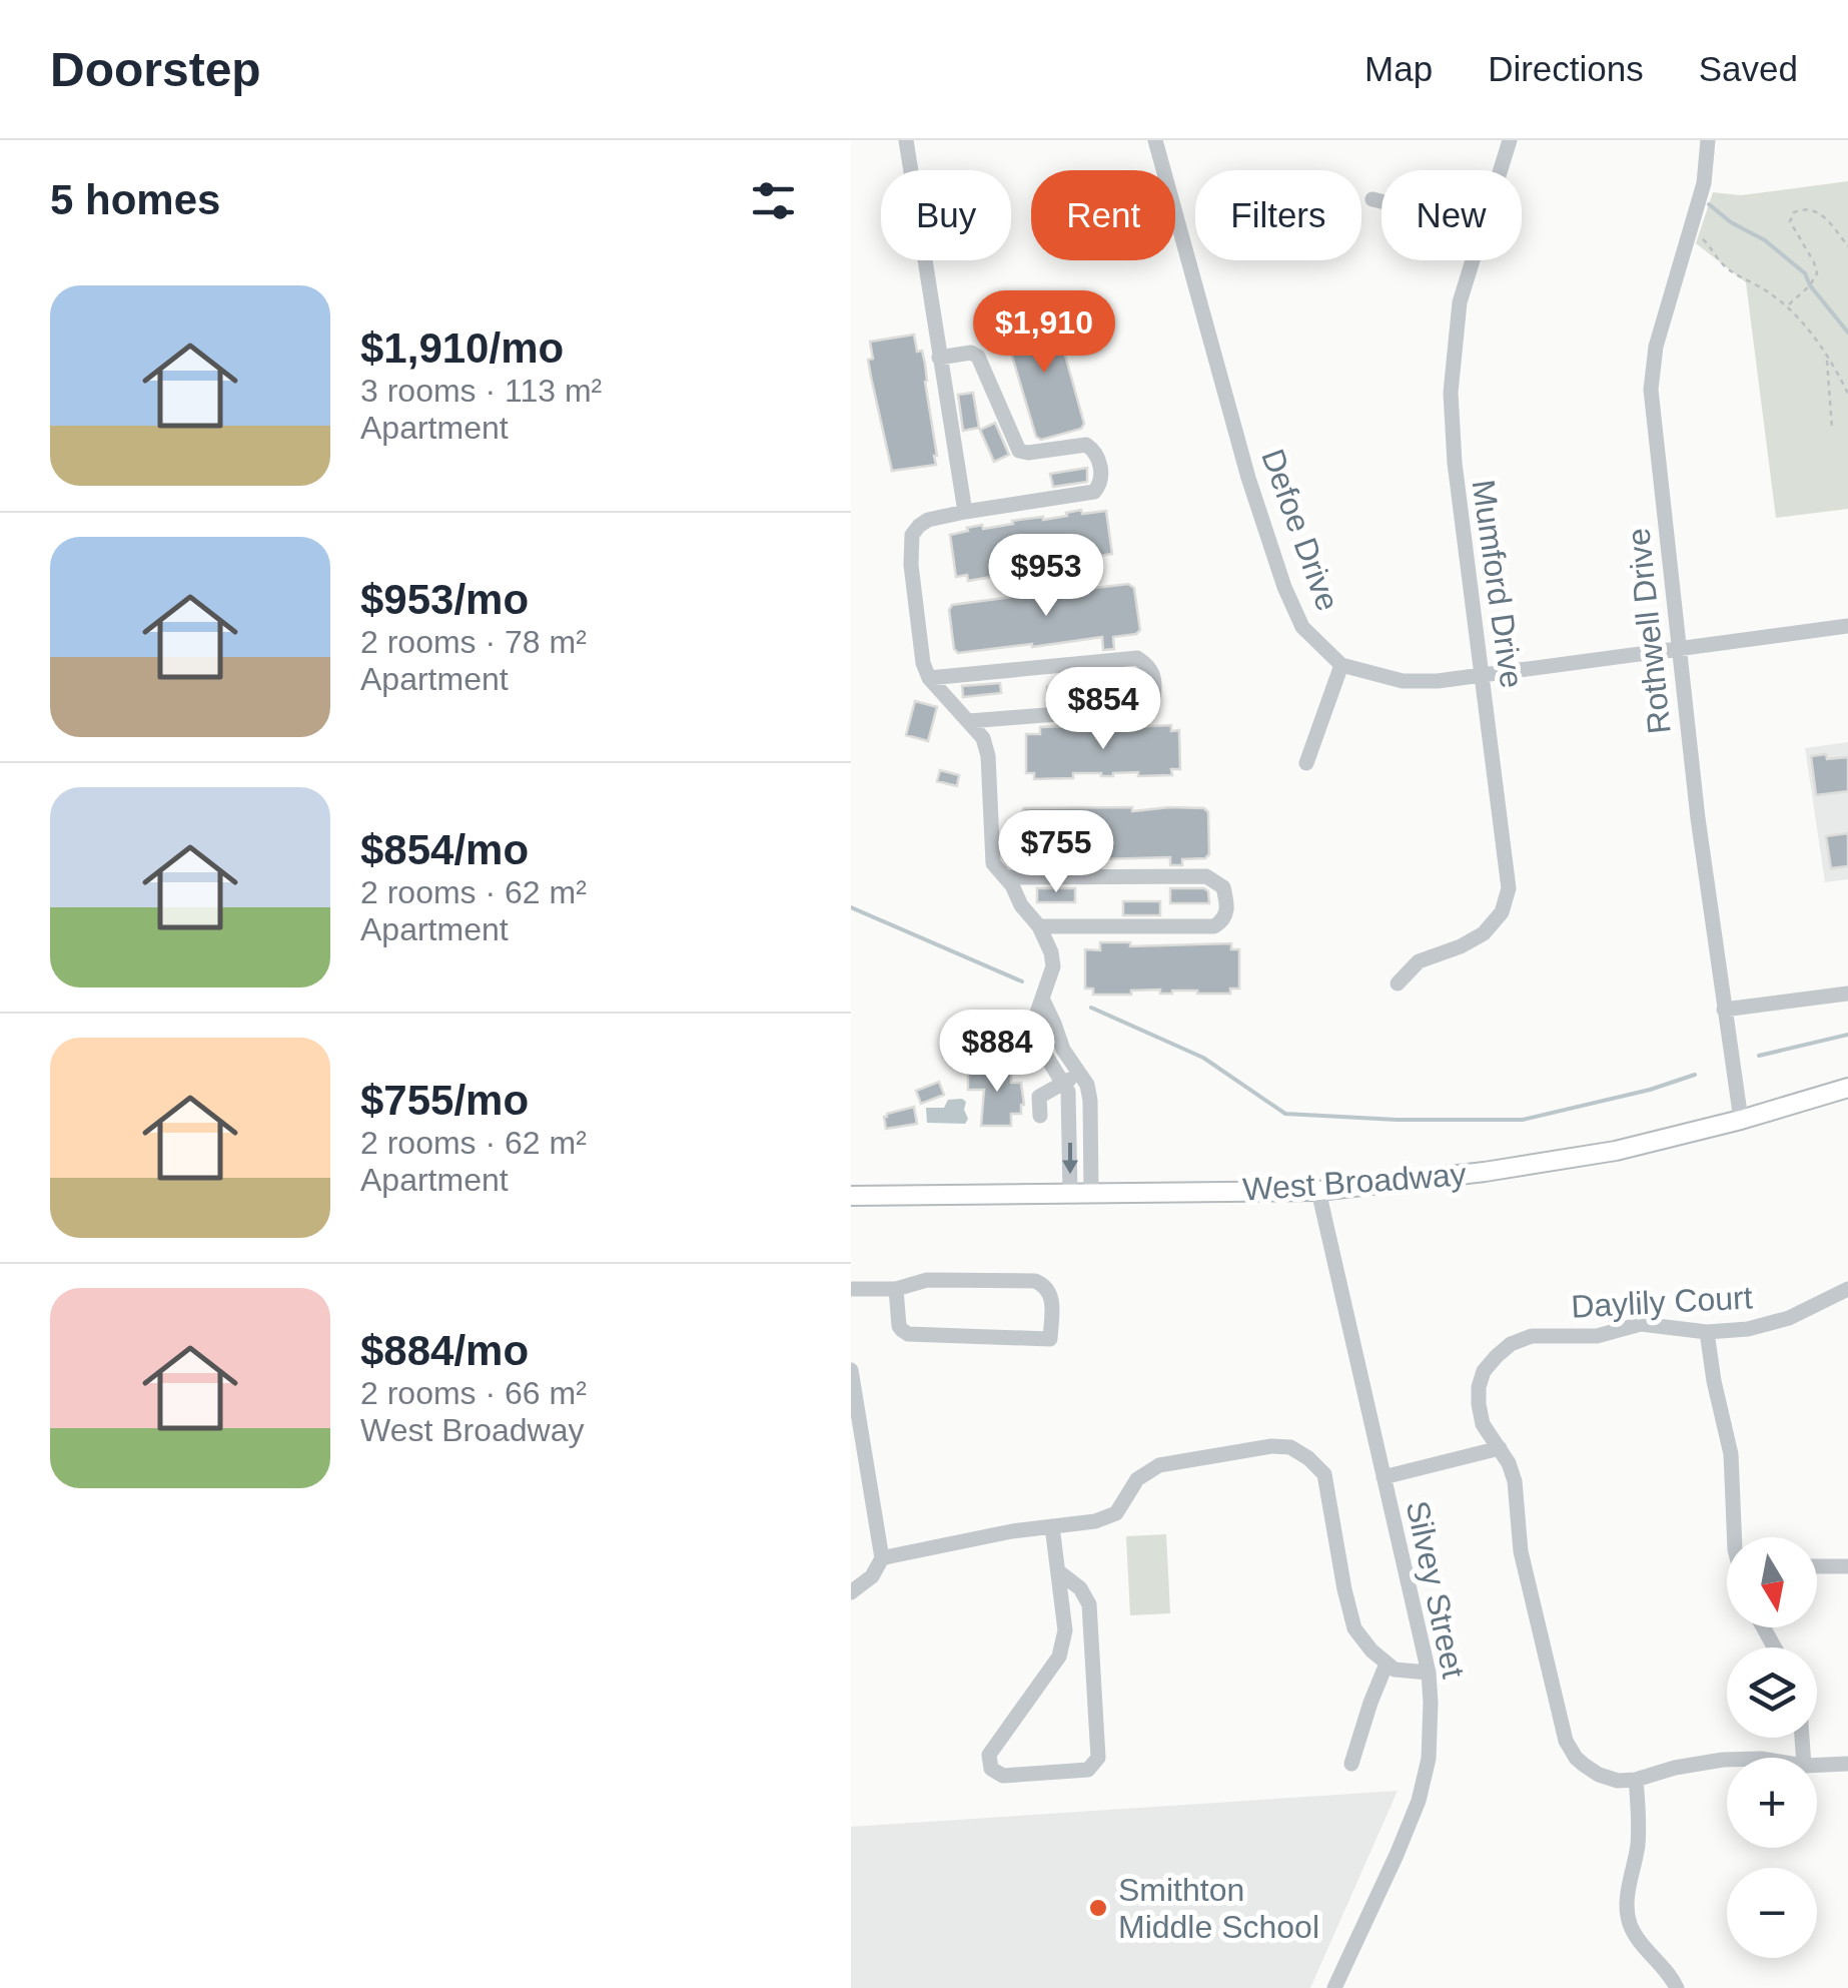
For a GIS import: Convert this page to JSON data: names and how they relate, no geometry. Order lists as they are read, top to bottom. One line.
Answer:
{"streets":{"main road":["West Broadway"],"street":["Defoe Drive","Mumford Drive","Rothwell Drive","Daylily Court","Silvey Street"]},"crossings":[["Rothwell Drive","West Broadway"],["West Broadway","Silvey Street"]],"places":["Smithton Middle School"],"north":"bottom","page":{"header":"Doorstep","nav":["Map","Directions","Saved"],"heading":"5 homes","chip":["Buy","Rent","Filters","New"],"list":[{"name":"$1,910/mo","note":"3 rooms · 113 m² · Apartment"},{"name":"$953/mo","note":"2 rooms · 78 m² · Apartment"},{"name":"$854/mo","note":"2 rooms · 62 m² · Apartment"},{"name":"$755/mo","note":"2 rooms · 62 m² · Apartment"},{"name":"$884/mo","note":"2 rooms · 66 m² · West Broadway"}],"price":["$1,910","$953","$854","$755","$884"],"map_buttons":["+","−"]}}
